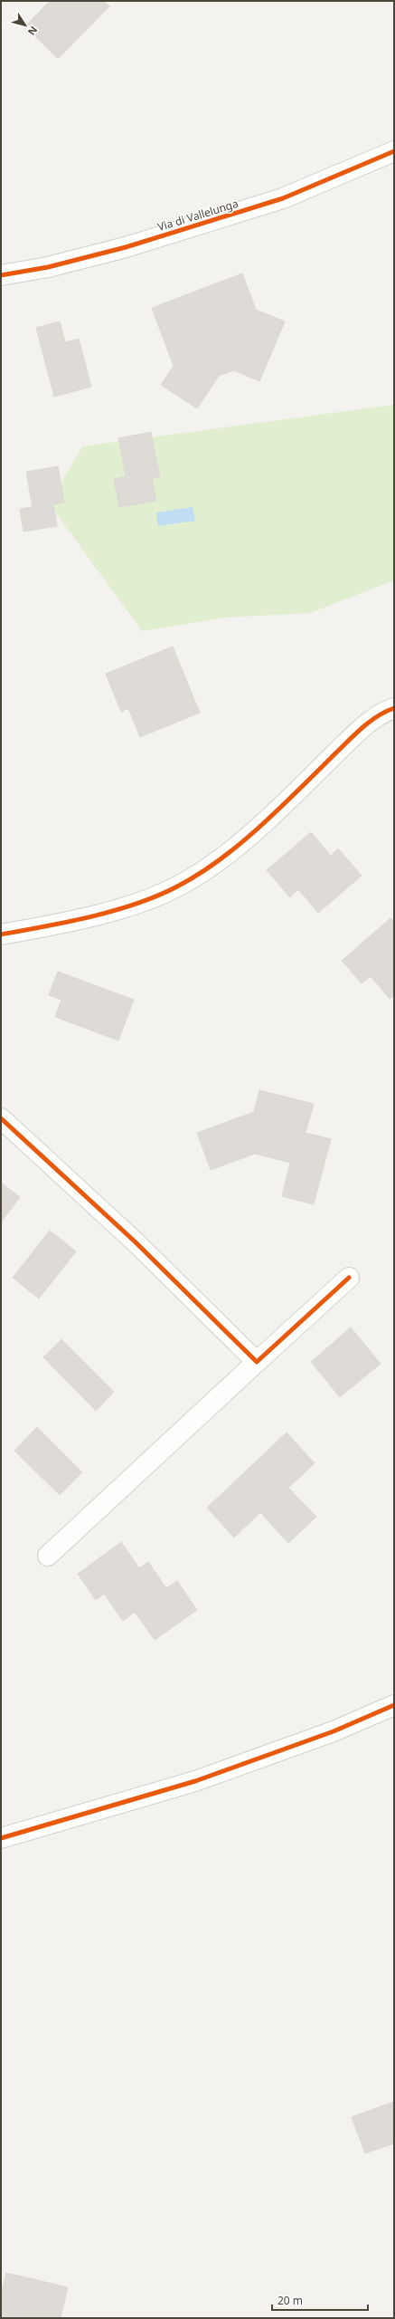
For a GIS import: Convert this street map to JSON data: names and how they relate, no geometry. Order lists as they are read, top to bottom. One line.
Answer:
{"streets":{"street":["Via di Vallelunga"]},"scale_bar":"20 m","north":"bottom right"}
